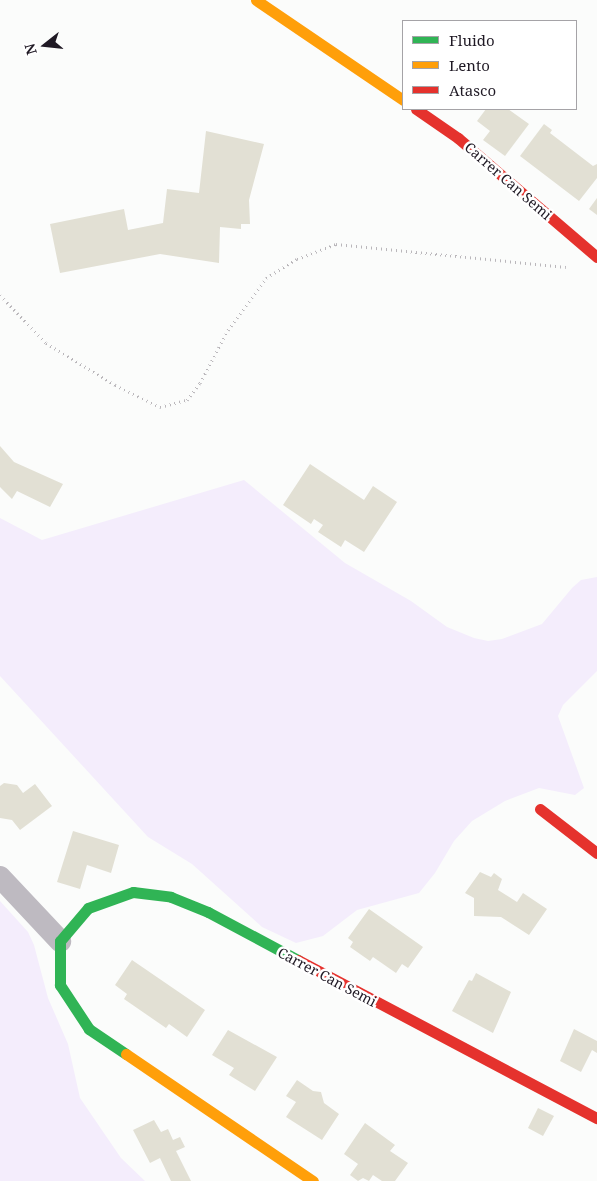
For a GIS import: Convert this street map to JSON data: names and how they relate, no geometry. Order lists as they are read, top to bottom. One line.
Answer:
{"streets":{"street":["Carrer Can Semi"]},"legend":["Fluido","Lento","Atasco"],"north":"left"}
